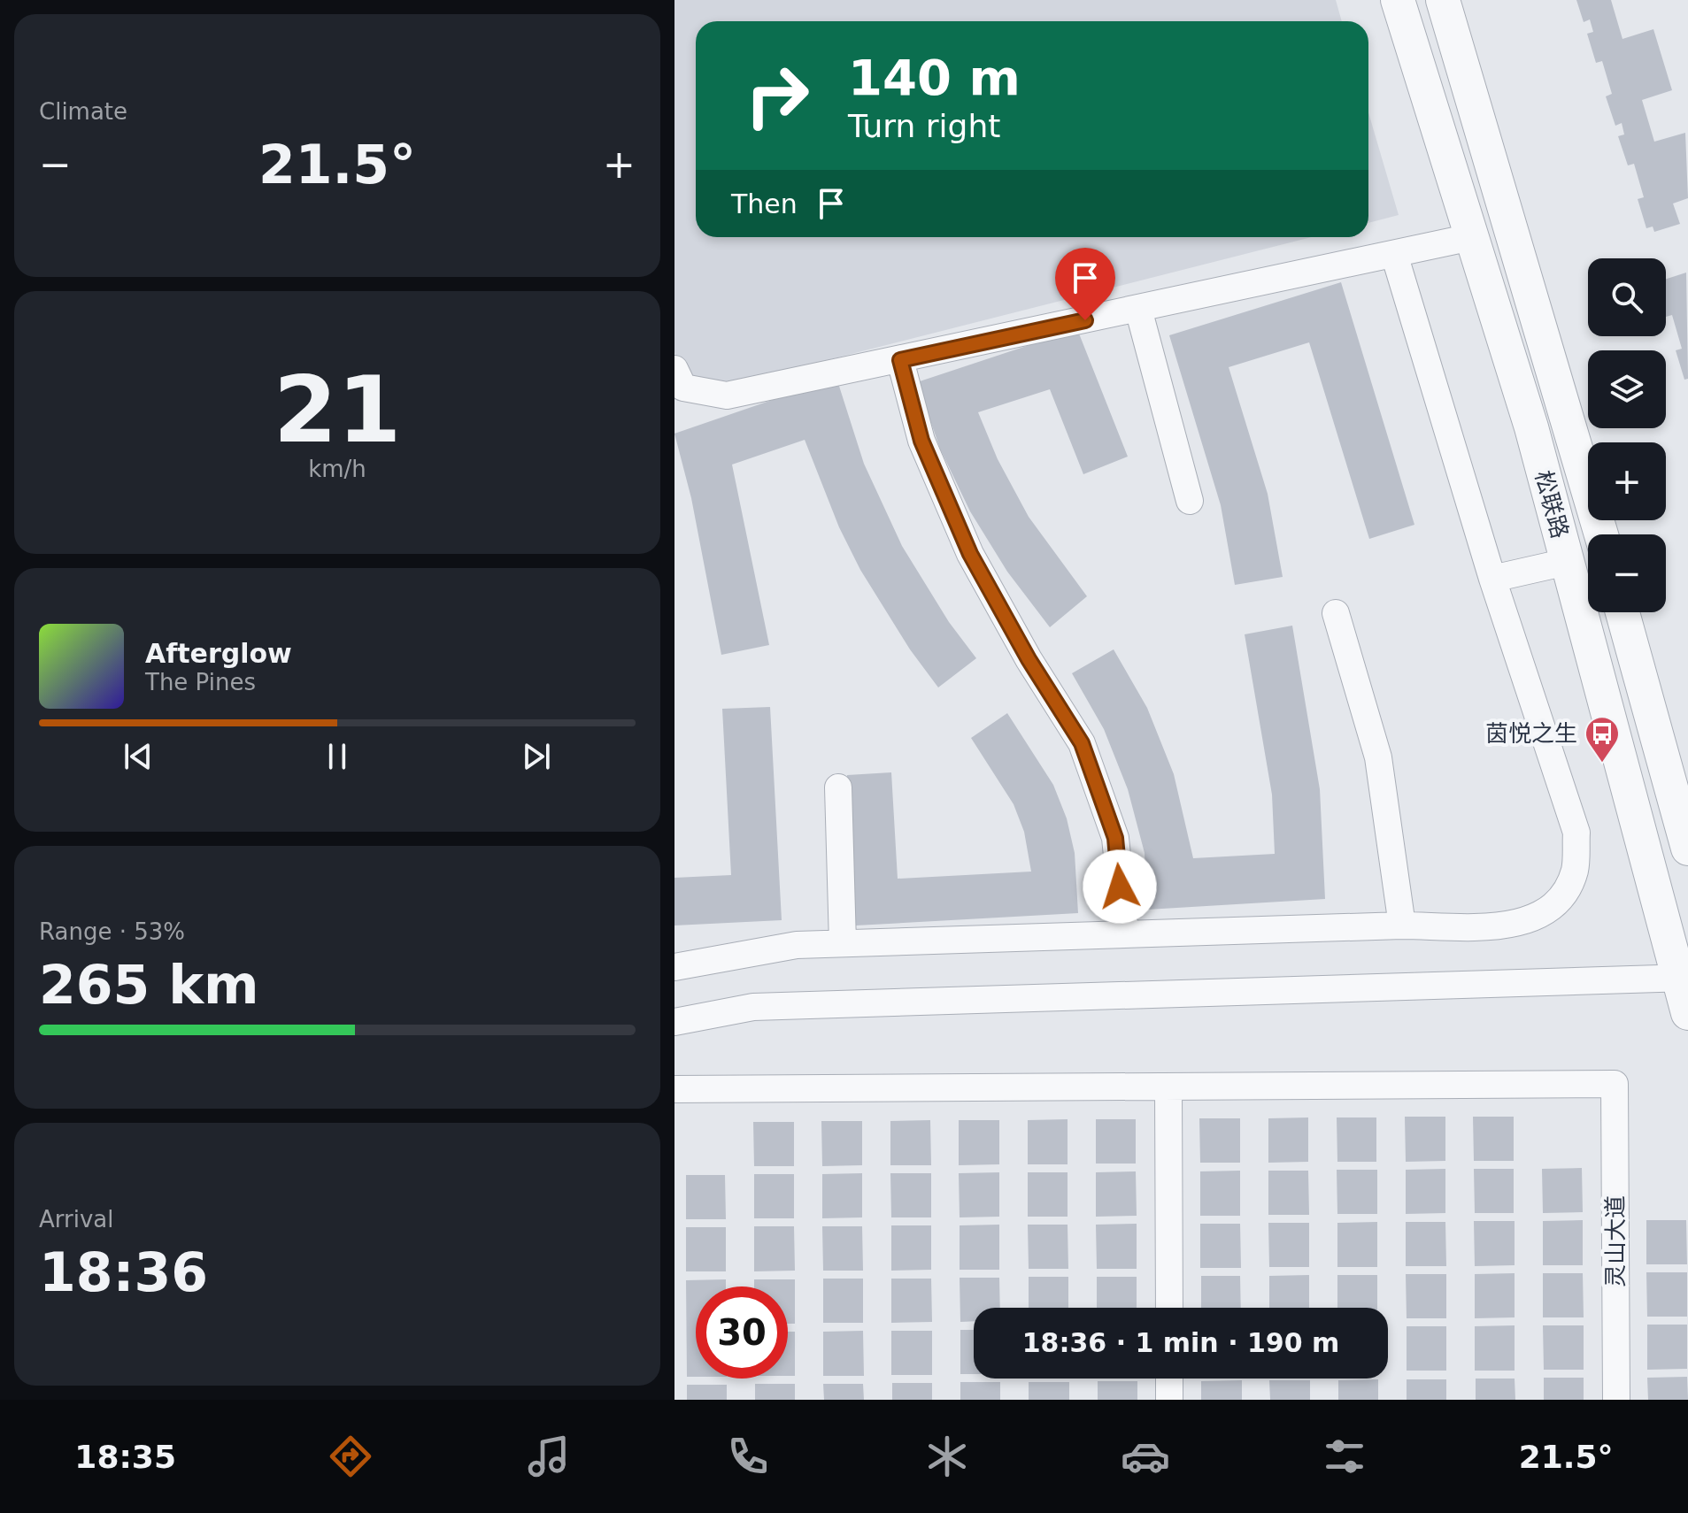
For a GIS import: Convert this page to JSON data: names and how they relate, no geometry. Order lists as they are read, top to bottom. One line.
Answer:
{"streets":{"street":["松联路","灵山大道"]},"places":{"bus stop":["茵悦之生"]},"page":{"tile":["Climate",["21","km/h"],["Range · 53%","265 km"],["Arrival","18:36"]],"turn":["140 m","Turn right"],"heat":["−","21.5°","+"],"then":"Then","map_buttons":["+","−"],"song":["Afterglow","The Pines"],"limit":"30","trip":"18:36 · 1 min · 190 m","tabs":["18:35","21.5°"]}}
